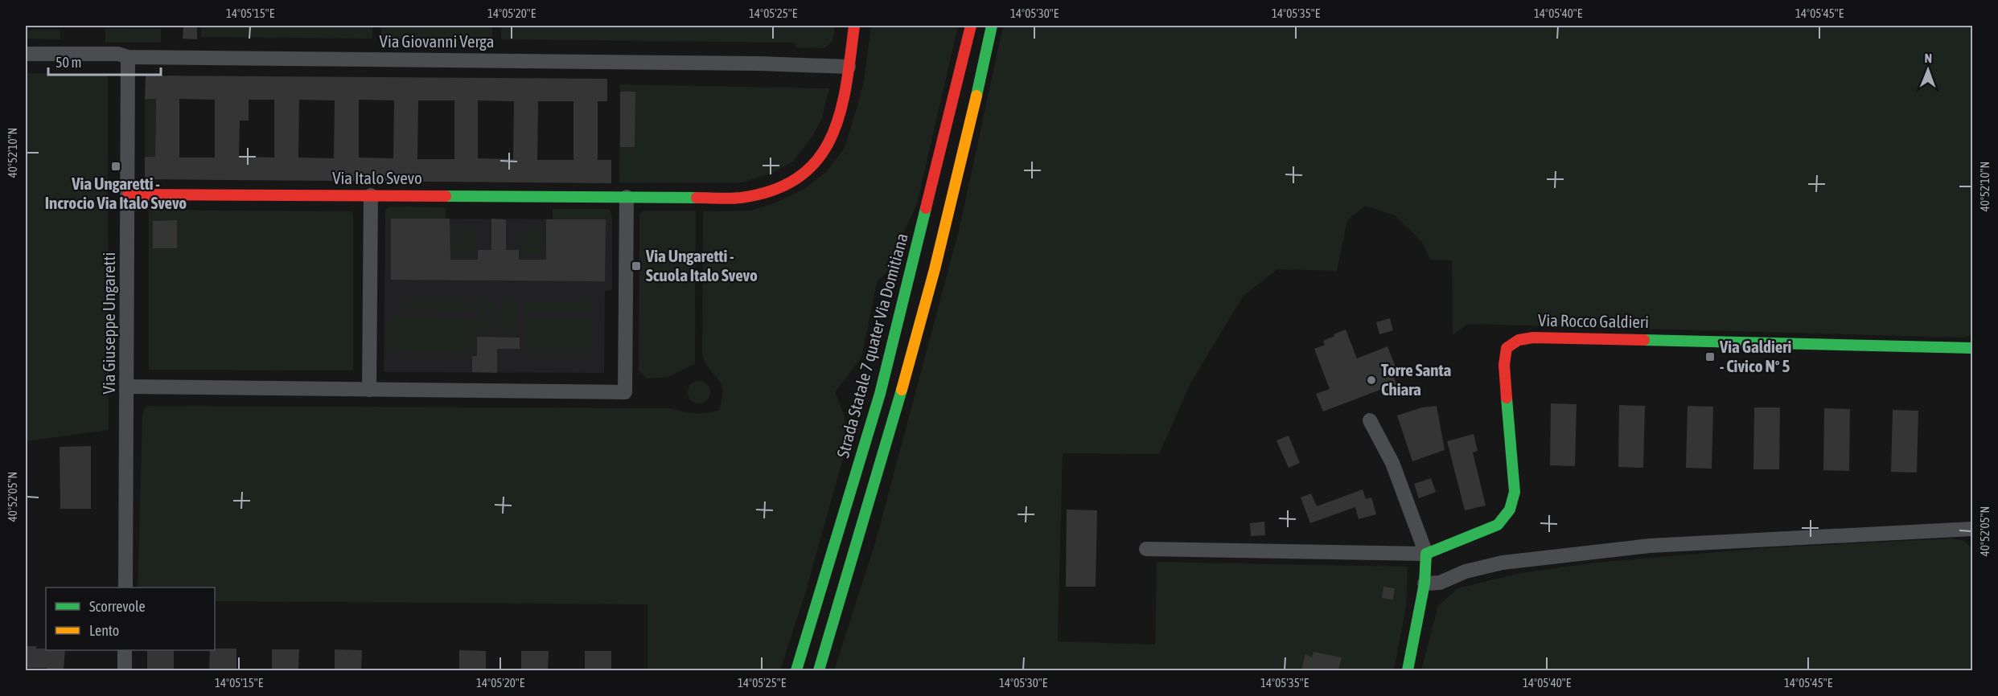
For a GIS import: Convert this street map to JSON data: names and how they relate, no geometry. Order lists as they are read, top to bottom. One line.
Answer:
{"streets":{"main road":["Via Italo Svevo","Via Rocco Galdieri","Strada Statale 7 quater Via Domitiana"],"street":["Via Giovanni Verga","Via Giuseppe Ungaretti"]},"crossings":[["Via Giovanni Verga","Via Italo Svevo"],["Via Giovanni Verga","Via Giuseppe Ungaretti"],["Via Italo Svevo","Via Giuseppe Ungaretti"]],"places":{"transit":["Via Ungaretti - Incrocio Via Italo Svevo","Via Ungaretti - Scuola Italo Svevo","Via Galdieri - Civico N° 5"],"other":["Torre Santa Chiara"]},"legend":["Scorrevole","Lento"],"scale_bar":"50 m","north":"top","coordinates":["14°05'15\"E","14°05'20\"E","14°05'25\"E","14°05'30\"E","14°05'35\"E","14°05'40\"E","14°05'45\"E","40°52'10\"N","40°52'05\"N"]}
